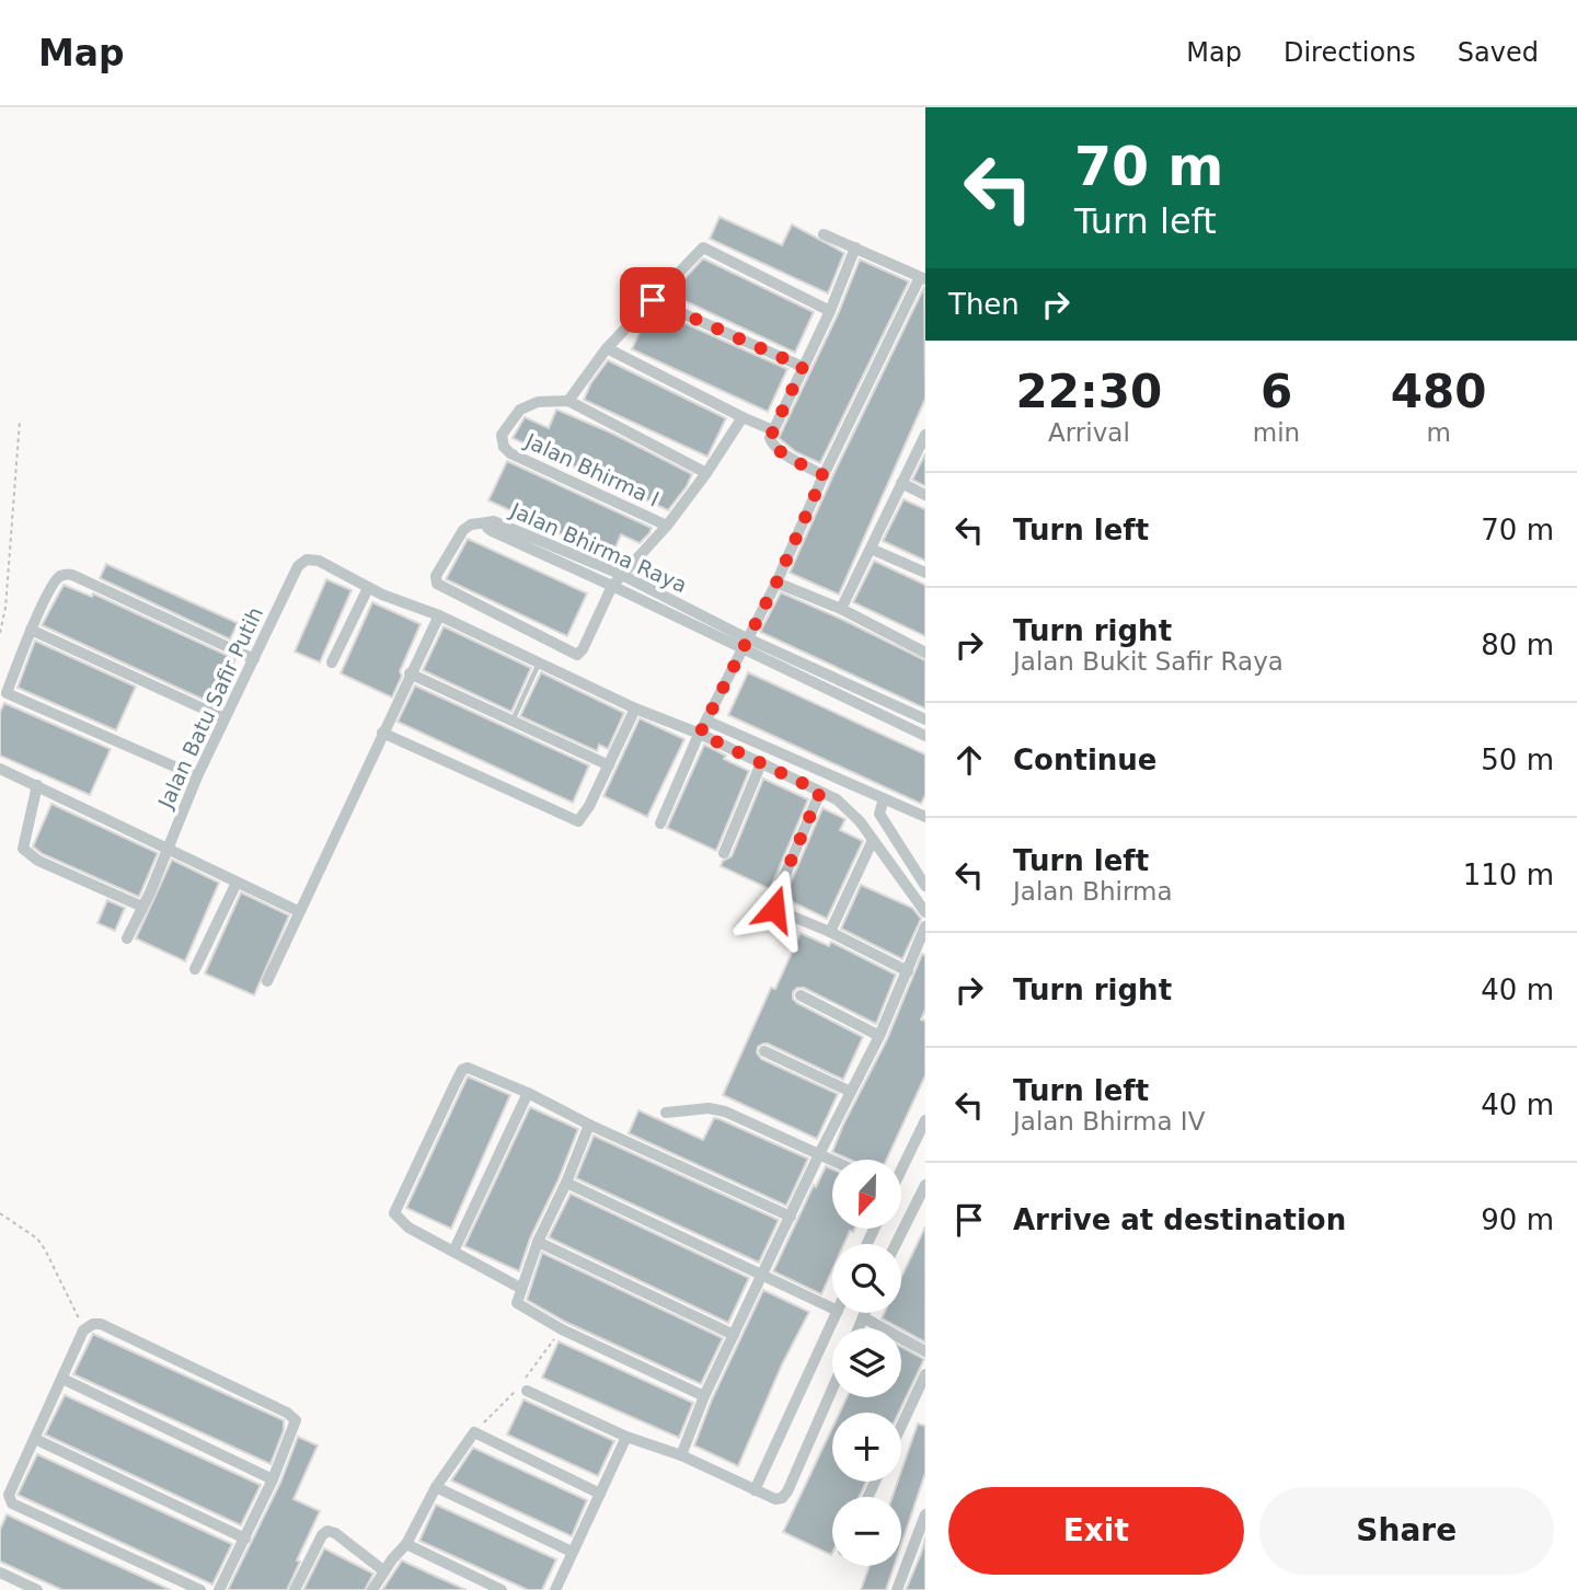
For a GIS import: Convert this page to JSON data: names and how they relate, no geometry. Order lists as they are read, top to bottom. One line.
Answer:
{"streets":{"street":["Jalan Bhirma I","Jalan Bhirma Raya","Jalan Batu Safir Putih"]},"north":"bottom","page":{"header":"Map","nav":["Map","Directions","Saved"],"turn":["70 m","Turn left"],"then":"Then","eta":["22:30","Arrival","6","min","480","m"],"list":[{"name":"Turn left","value":"70 m"},{"name":"Turn right","note":"Jalan Bukit Safir Raya","value":"80 m"},{"name":"Continue","value":"50 m"},{"name":"Turn left","note":"Jalan Bhirma","value":"110 m"},{"name":"Turn right","value":"40 m"},{"name":"Turn left","note":"Jalan Bhirma IV","value":"40 m"},{"name":"Arrive at destination","value":"90 m"}],"map_buttons":["+","−"],"buttons":["Exit","Share"]}}
